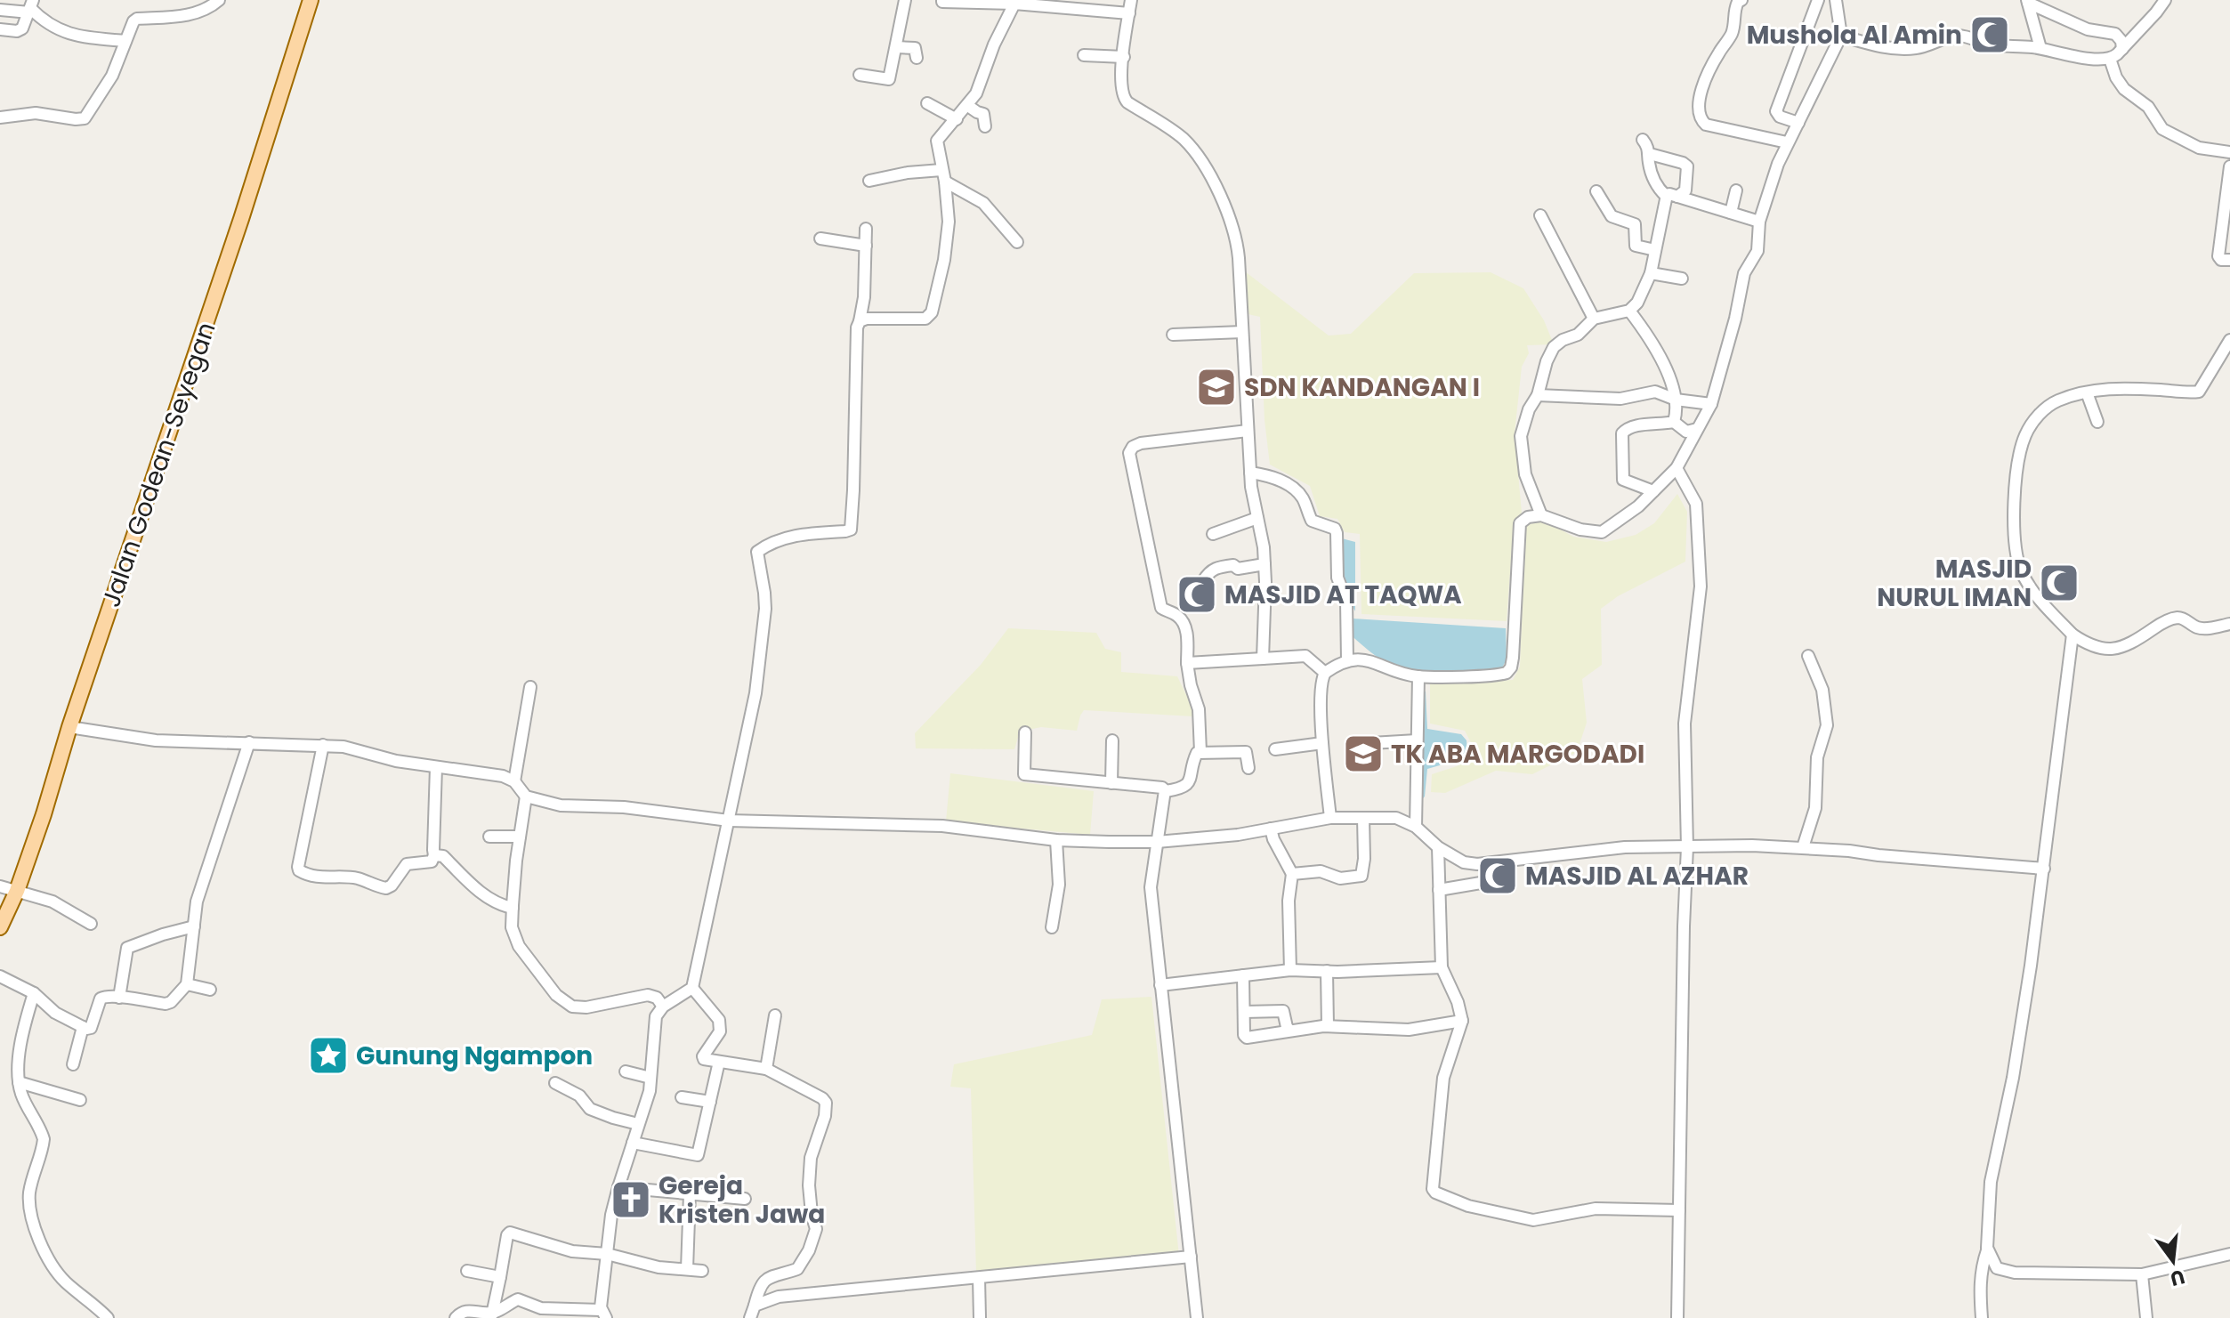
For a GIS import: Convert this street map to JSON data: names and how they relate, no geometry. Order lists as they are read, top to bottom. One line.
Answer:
{"streets":{"main road":["Jalan Godean-Seyegan"]},"places":{"mosque":["Mushola Al Amin","MASJID NURUL IMAN","MASJID AT TAQWA","MASJID AL AZHAR"],"school or university":["SDN KANDANGAN I","TK ABA MARGODADI"],"place":["Gunung Ngampon"],"church":["Gereja Kristen Jawa"]},"north":"bottom"}
